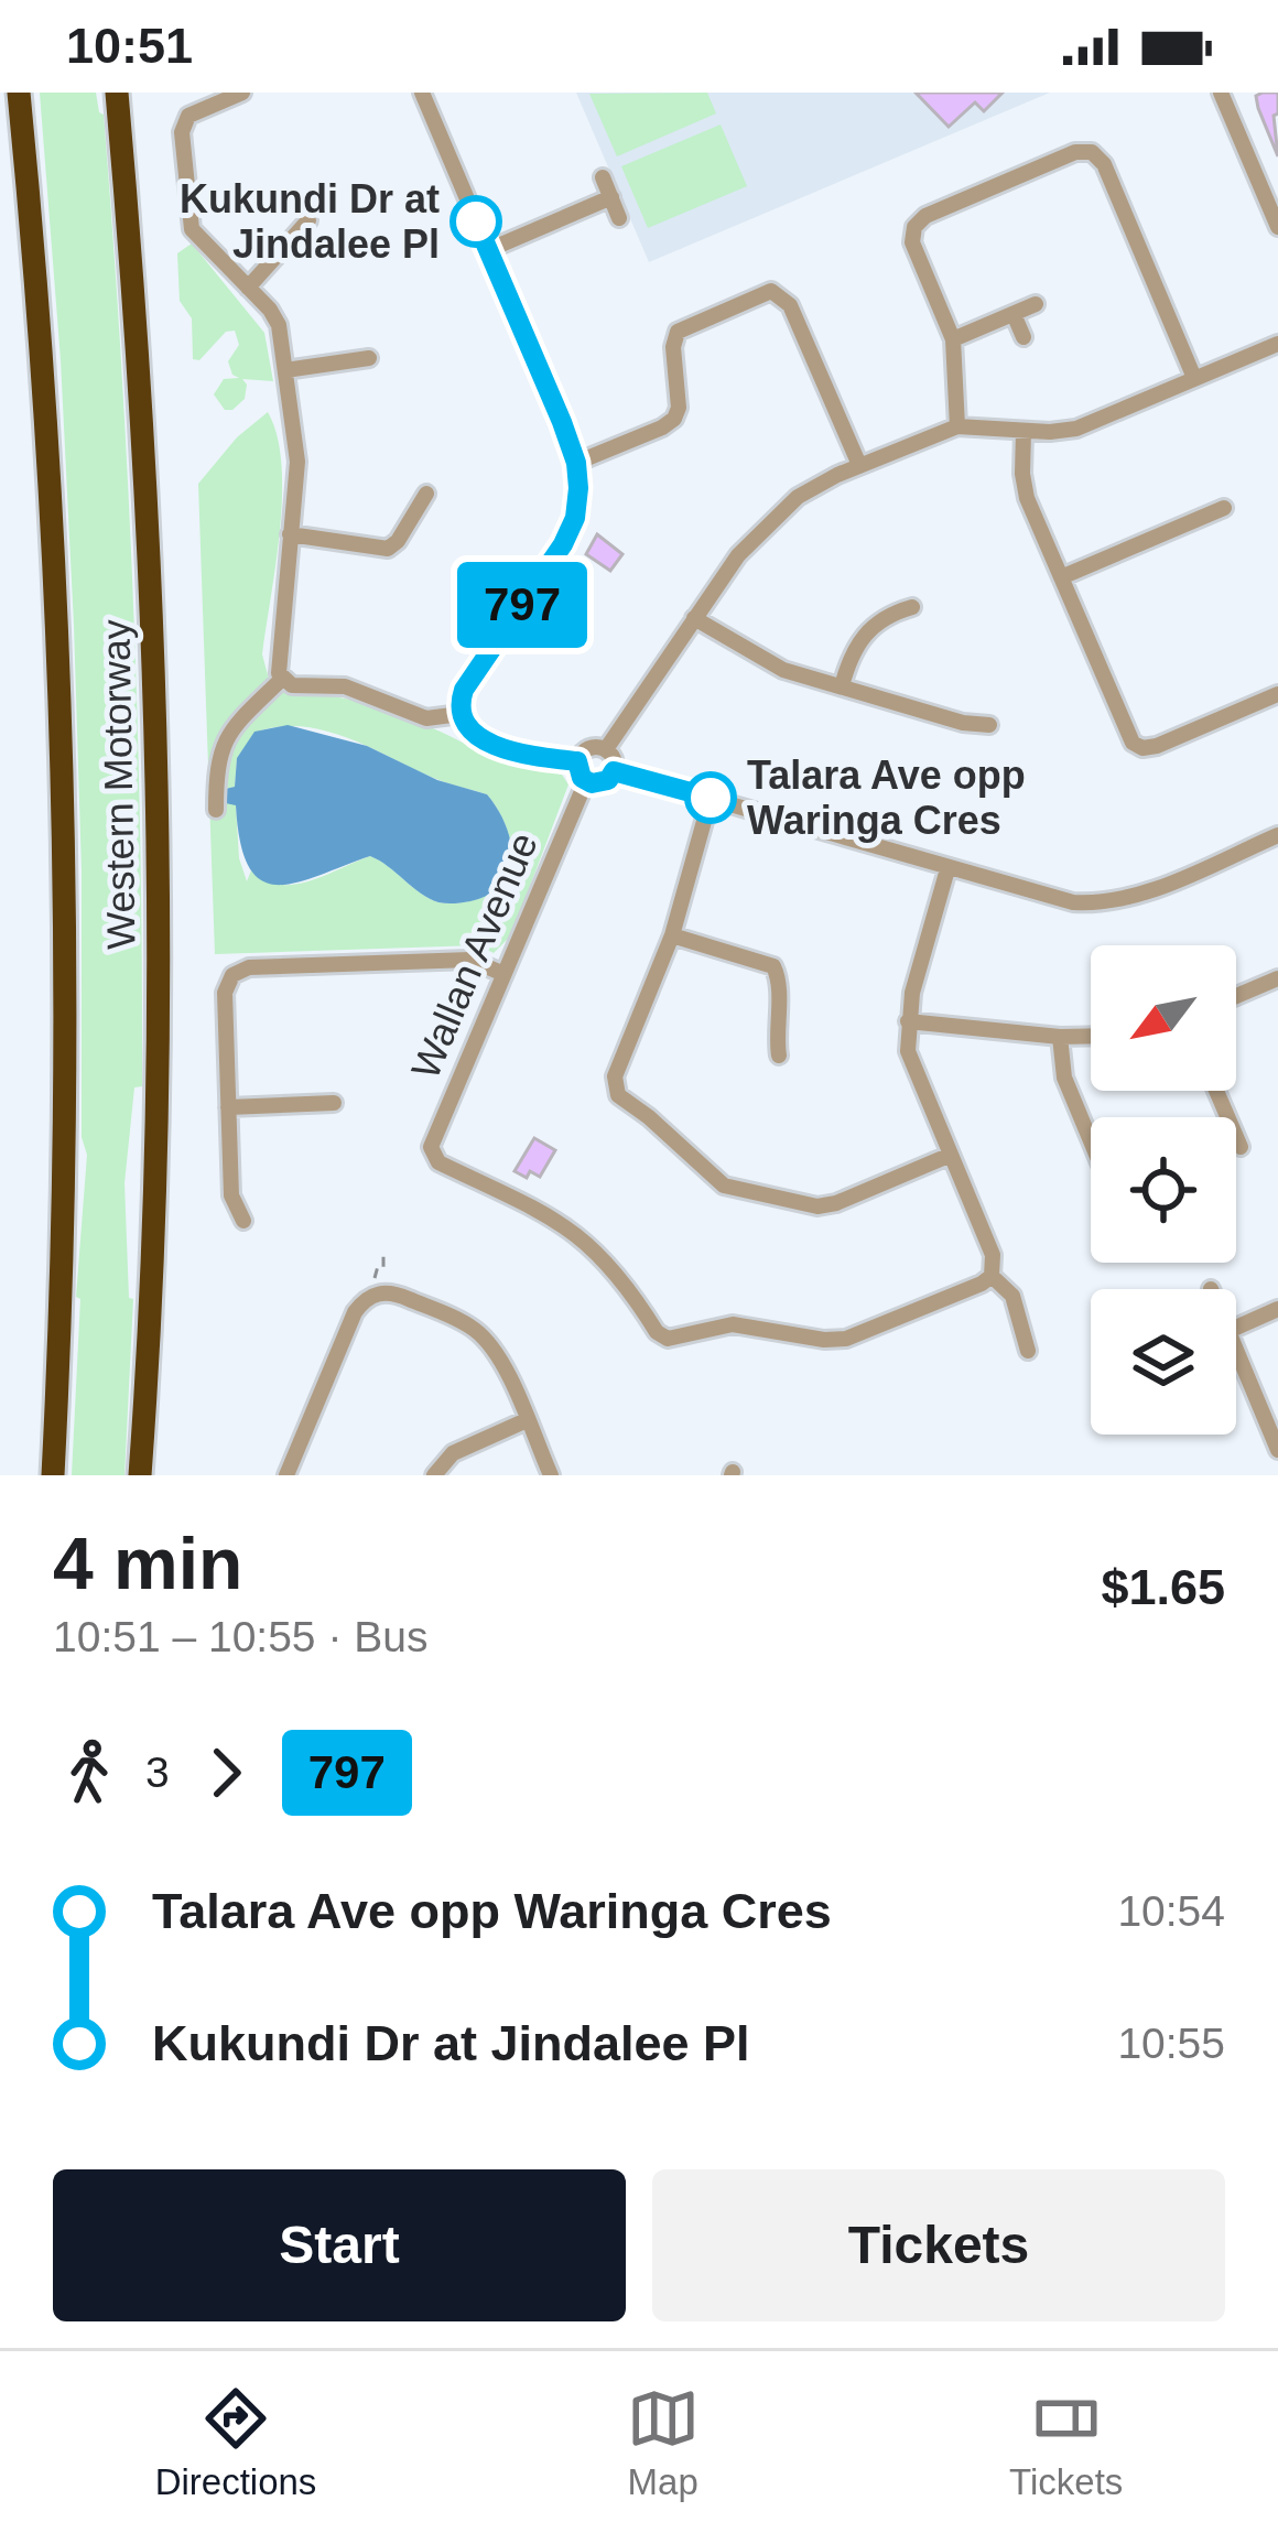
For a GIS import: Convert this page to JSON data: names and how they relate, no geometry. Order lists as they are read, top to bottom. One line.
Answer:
{"streets":{"highway":["Western Motorway"],"street":["Wallan Avenue"]},"places":["Kukundi Dr at Jindalee Pl","Talara Ave opp Waringa Cres"],"lines":["bus line 797"],"north":"bottom left","page":{"status":"10:51","on_map":"797","heading":["4 min","10:51 – 10:55 · Bus","$1.65"],"legs":["3","797"],"list":[{"name":"Talara Ave opp Waringa Cres","value":"10:54"},{"name":"Kukundi Dr at Jindalee Pl","value":"10:55"}],"buttons":["Start","Tickets"],"tabs":["Directions","Map","Tickets"]}}
